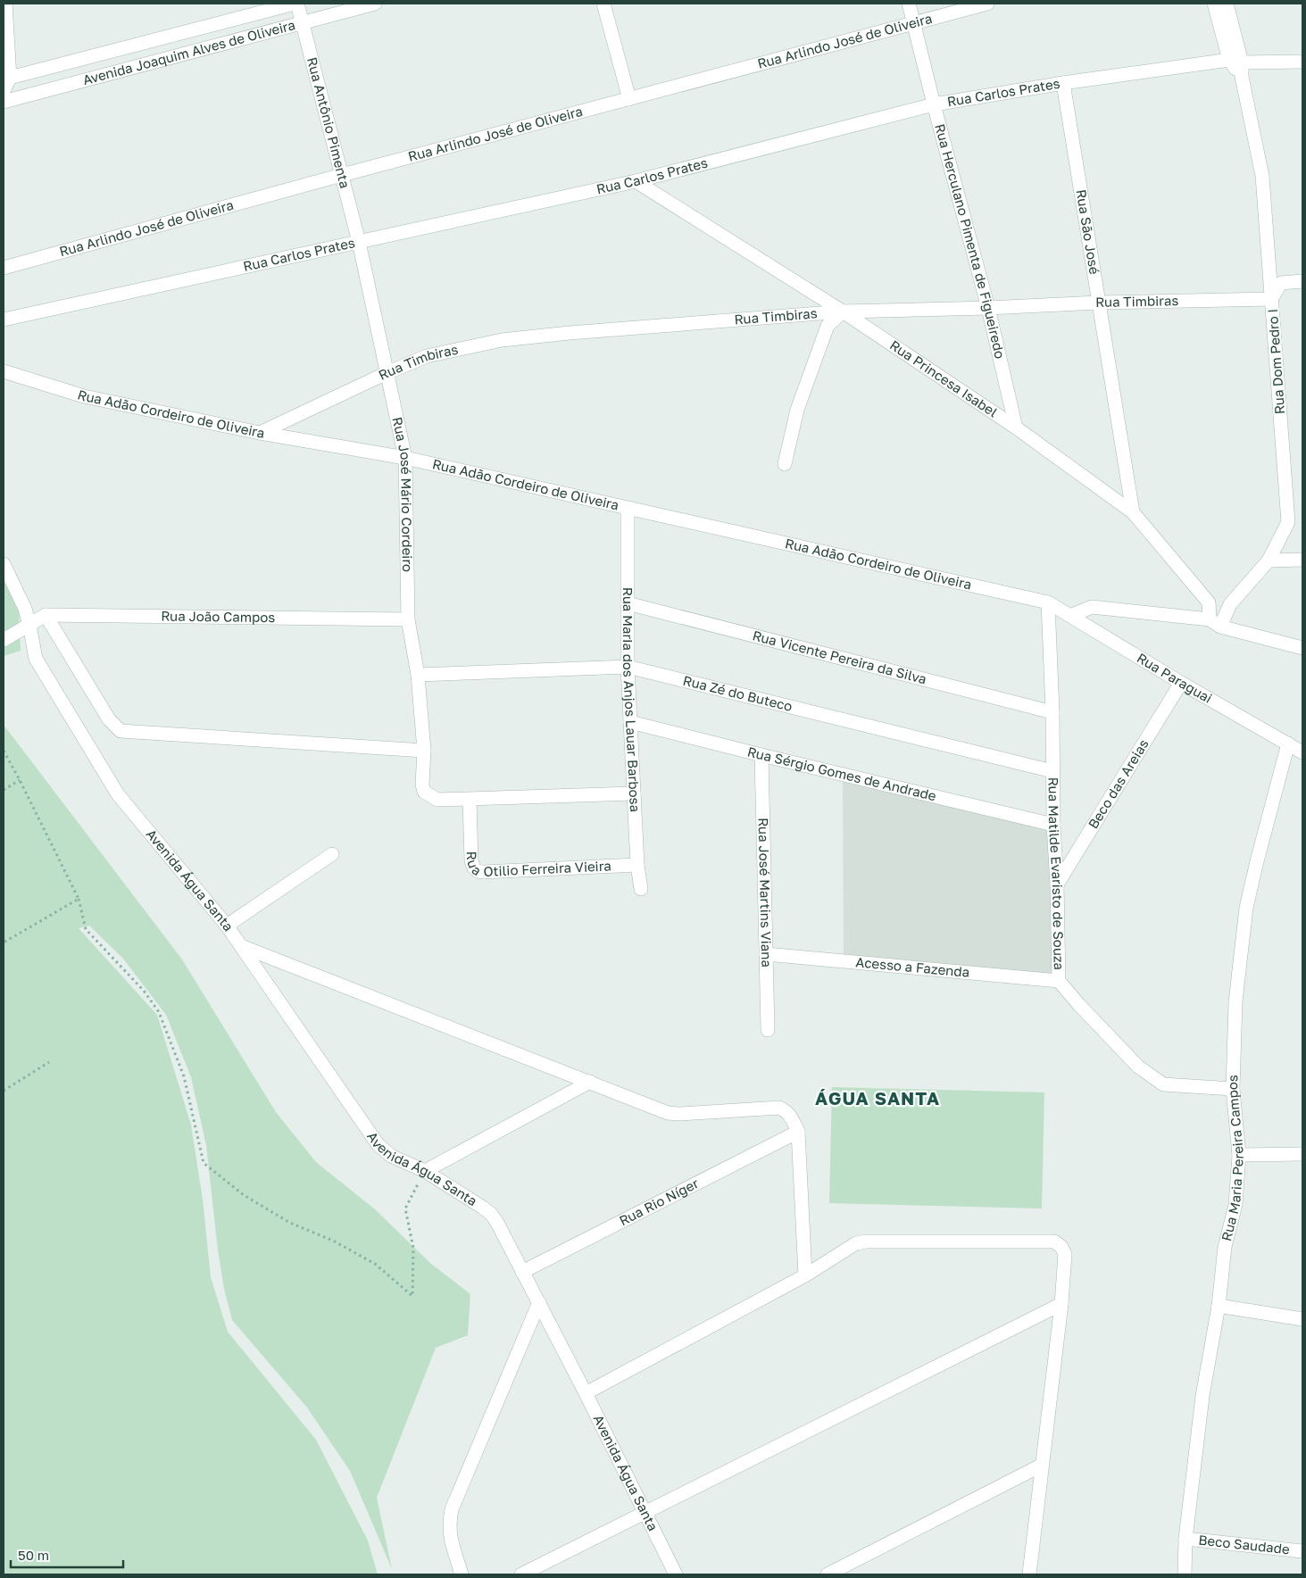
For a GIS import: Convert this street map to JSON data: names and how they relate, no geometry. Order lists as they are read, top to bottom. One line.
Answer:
{"streets":{"street":["Rua Arlindo José de Oliveira","Avenida Joaquim Alves de Oliveira","Rua Carlos Prates","Rua Antônio Pimenta","Rua São José","Rua Herculano Pimenta de Figueiredo","Rua Timbiras","Rua Dom Pedro I","Rua Princesa Isabel","Rua Adão Cordeiro de Oliveira","Rua José Mário Cordeiro","Rua João Campos","Rua Vicente Pereira da Silva","Rua Paraguai","Rua Zé do Buteco","Rua Maria dos Anjos Lauar Barbosa","Rua Sérgio Gomes de Andrade","Beco das Areias","Rua Otilio Ferreira Vieira","Rua Matilde Evaristo de Souza","Avenida Água Santa","Rua José Martins Viana","Acesso a Fazenda","Rua Maria Pereira Campos","Rua Rio Níger","Beco Saudade"]},"crossings":[["Rua Arlindo José de Oliveira","Rua Antônio Pimenta"],["Rua Arlindo José de Oliveira","Rua Herculano Pimenta de Figueiredo"],["Avenida Joaquim Alves de Oliveira","Rua Antônio Pimenta"],["Rua Carlos Prates","Rua Antônio Pimenta"],["Rua Carlos Prates","Rua São José"],["Rua Carlos Prates","Rua Herculano Pimenta de Figueiredo"],["Rua Carlos Prates","Rua Dom Pedro I"],["Rua Carlos Prates","Rua Princesa Isabel"],["Rua Carlos Prates","Rua José Mário Cordeiro"],["Rua Antônio Pimenta","Rua José Mário Cordeiro"],["Rua São José","Rua Timbiras"],["Rua São José","Rua Princesa Isabel"],["Rua Herculano Pimenta de Figueiredo","Rua Timbiras"],["Rua Herculano Pimenta de Figueiredo","Rua Princesa Isabel"],["Rua Timbiras","Rua Dom Pedro I"],["Rua Timbiras","Rua Princesa Isabel"],["Rua Timbiras","Rua Adão Cordeiro de Oliveira"],["Rua Timbiras","Rua José Mário Cordeiro"],["Rua Dom Pedro I","Rua Princesa Isabel"],["Rua Adão Cordeiro de Oliveira","Rua José Mário Cordeiro"],["Rua Adão Cordeiro de Oliveira","Rua Paraguai"],["Rua Adão Cordeiro de Oliveira","Rua Maria dos Anjos Lauar Barbosa"],["Rua Adão Cordeiro de Oliveira","Rua Matilde Evaristo de Souza"],["Rua José Mário Cordeiro","Rua João Campos"],["Rua José Mário Cordeiro","Rua Zé do Buteco"],["Rua José Mário Cordeiro","Rua Otilio Ferreira Vieira"],["Rua Vicente Pereira da Silva","Rua Maria dos Anjos Lauar Barbosa"],["Rua Vicente Pereira da Silva","Rua Matilde Evaristo de Souza"],["Rua Paraguai","Beco das Areias"],["Rua Paraguai","Rua Matilde Evaristo de Souza"],["Rua Paraguai","Rua Maria Pereira Campos"],["Rua Zé do Buteco","Rua Maria dos Anjos Lauar Barbosa"],["Rua Zé do Buteco","Rua Matilde Evaristo de Souza"],["Rua Maria dos Anjos Lauar Barbosa","Rua Sérgio Gomes de Andrade"],["Rua Maria dos Anjos Lauar Barbosa","Rua Otilio Ferreira Vieira"],["Rua Sérgio Gomes de Andrade","Rua Matilde Evaristo de Souza"],["Rua Sérgio Gomes de Andrade","Rua José Martins Viana"],["Beco das Areias","Rua Matilde Evaristo de Souza"],["Rua Matilde Evaristo de Souza","Acesso a Fazenda"],["Rua Matilde Evaristo de Souza","Rua Maria Pereira Campos"],["Avenida Água Santa","Rua Rio Níger"],["Rua José Martins Viana","Acesso a Fazenda"],["Rua Maria Pereira Campos","Beco Saudade"]],"districts":["ÁGUA SANTA"],"scale_bar":"50 m"}
